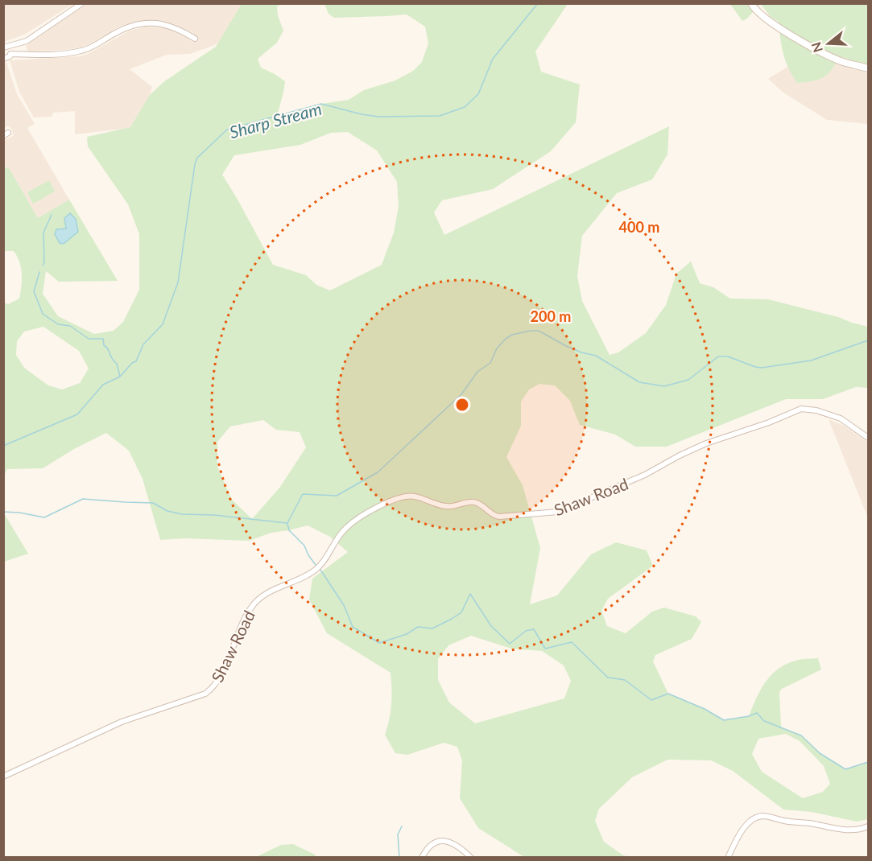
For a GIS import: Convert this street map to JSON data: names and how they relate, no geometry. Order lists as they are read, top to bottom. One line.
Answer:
{"streets":{"street":["Shaw Road"]},"water":["Sharp Stream"],"north":"left","rings":["400 m","200 m"]}
